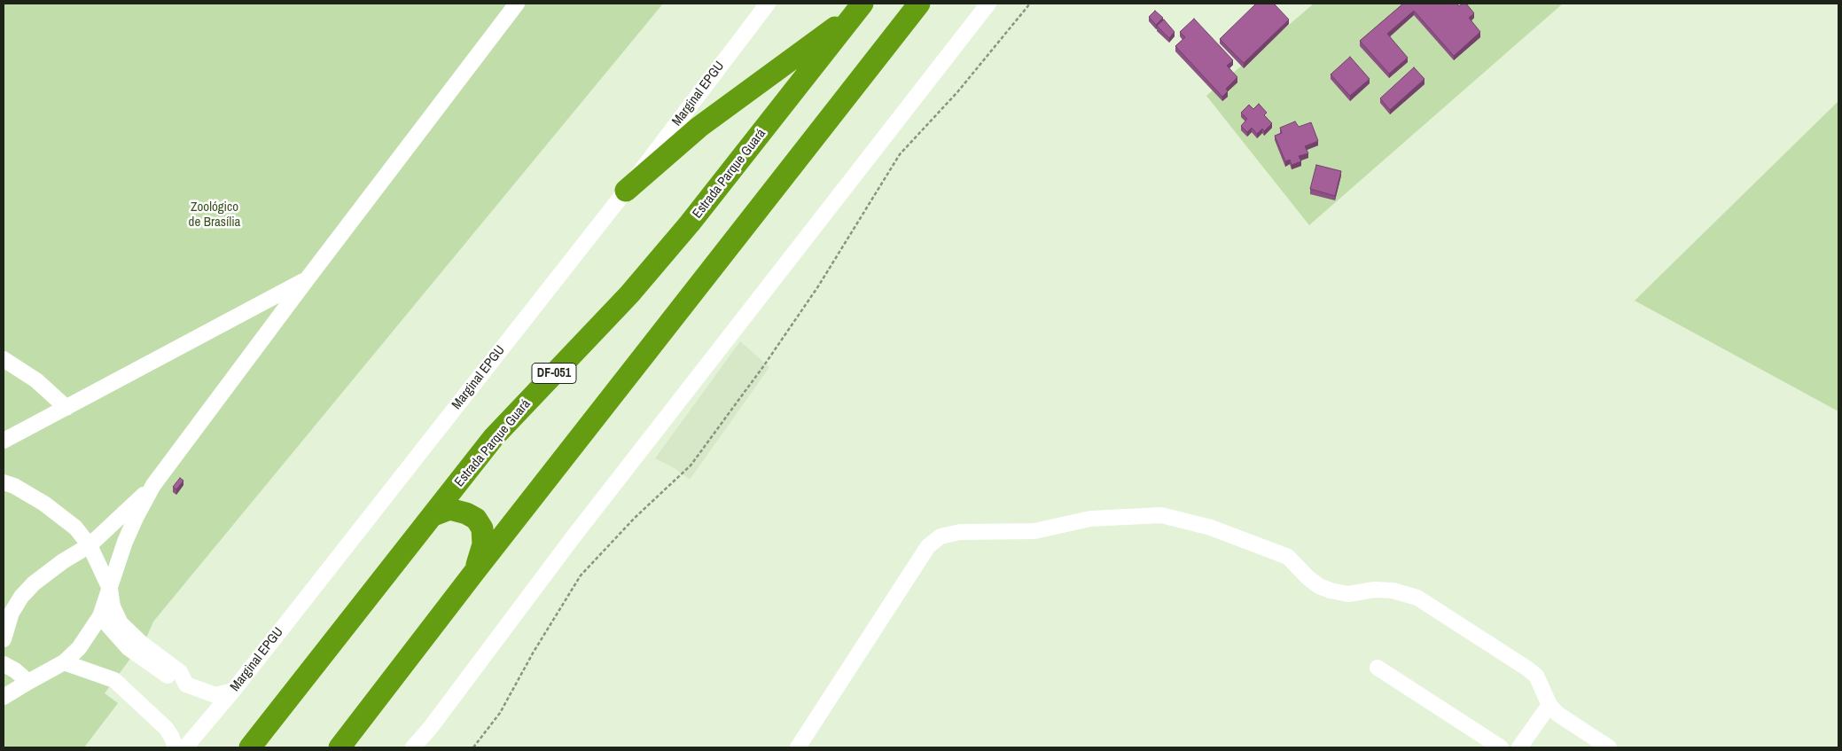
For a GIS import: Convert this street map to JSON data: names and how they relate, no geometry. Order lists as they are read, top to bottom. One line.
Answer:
{"streets":{"highway":["Estrada Parque Guará","DF-051"],"street":["Marginal EPGU"]},"parks":["Zoológico de Brasília"]}
